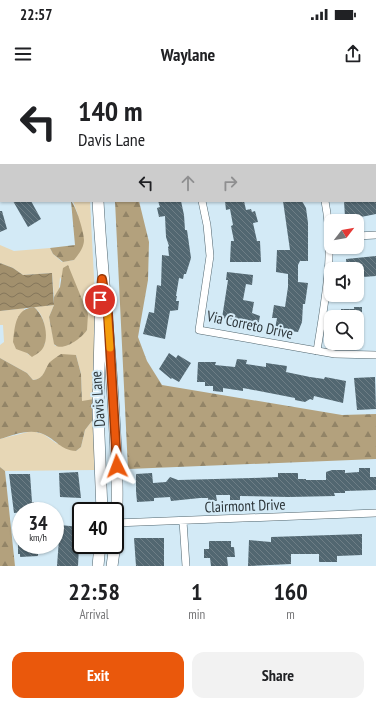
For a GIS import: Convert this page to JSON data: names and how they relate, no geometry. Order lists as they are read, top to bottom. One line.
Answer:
{"streets":{"street":["Via Correto Drive","Davis Lane","Clairmont Drive"]},"north":"top right","page":{"status":"22:57","header":"Waylane","turn":["140 m","Davis Lane"],"speed":"34 km/h","limit":"40","eta":["22:58","Arrival","1","min","160","m"],"buttons":["Exit","Share"]}}
